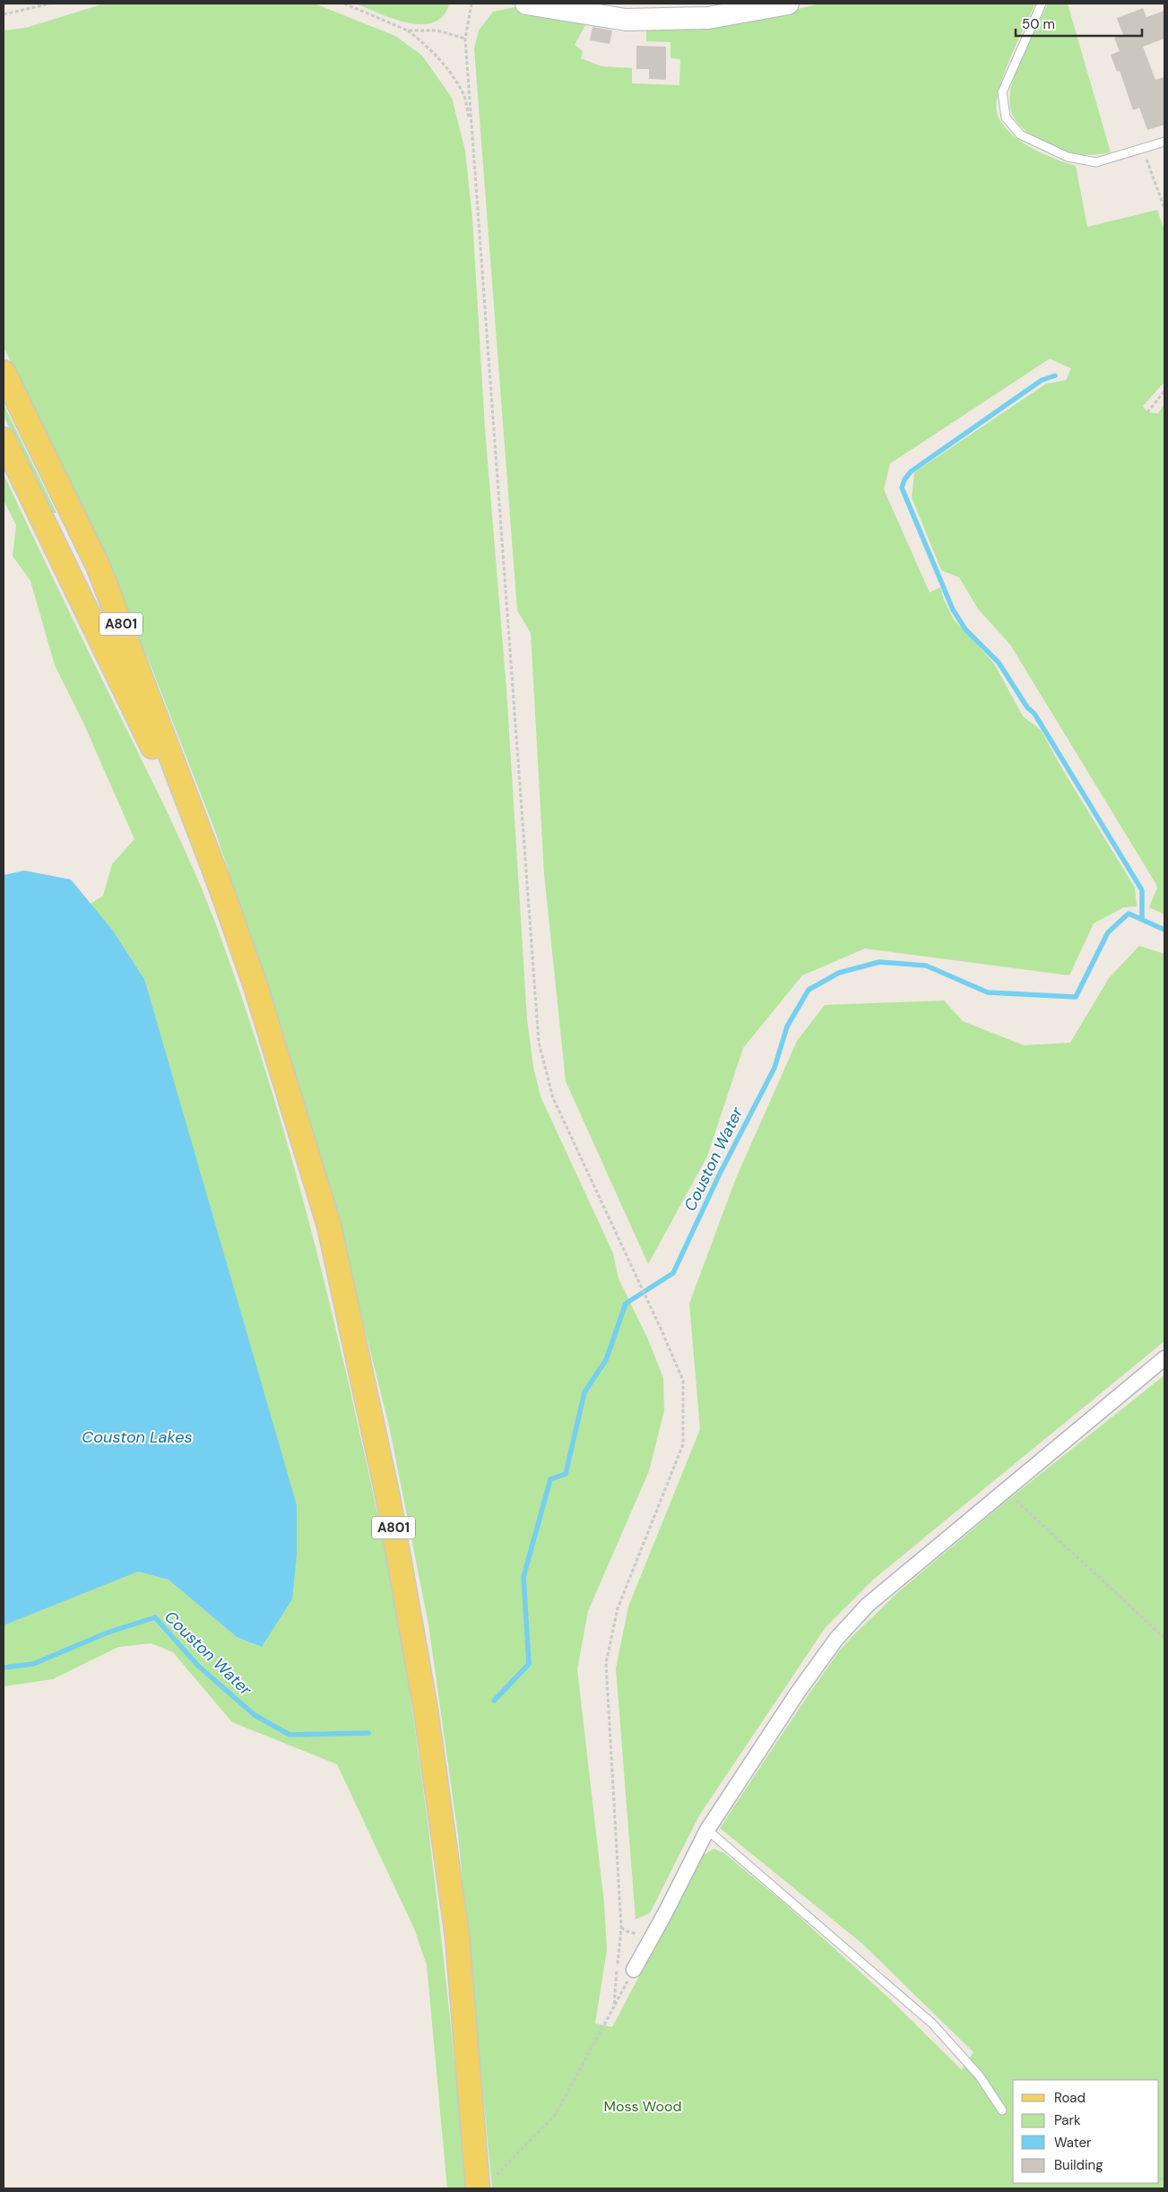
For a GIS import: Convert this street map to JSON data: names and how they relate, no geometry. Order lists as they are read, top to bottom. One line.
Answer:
{"streets":{"main road":["A801"]},"water":["Couston Water","Couston Lakes"],"parks":["Moss Wood"],"legend":["Road","Park","Water","Building"],"scale_bar":"50 m"}
